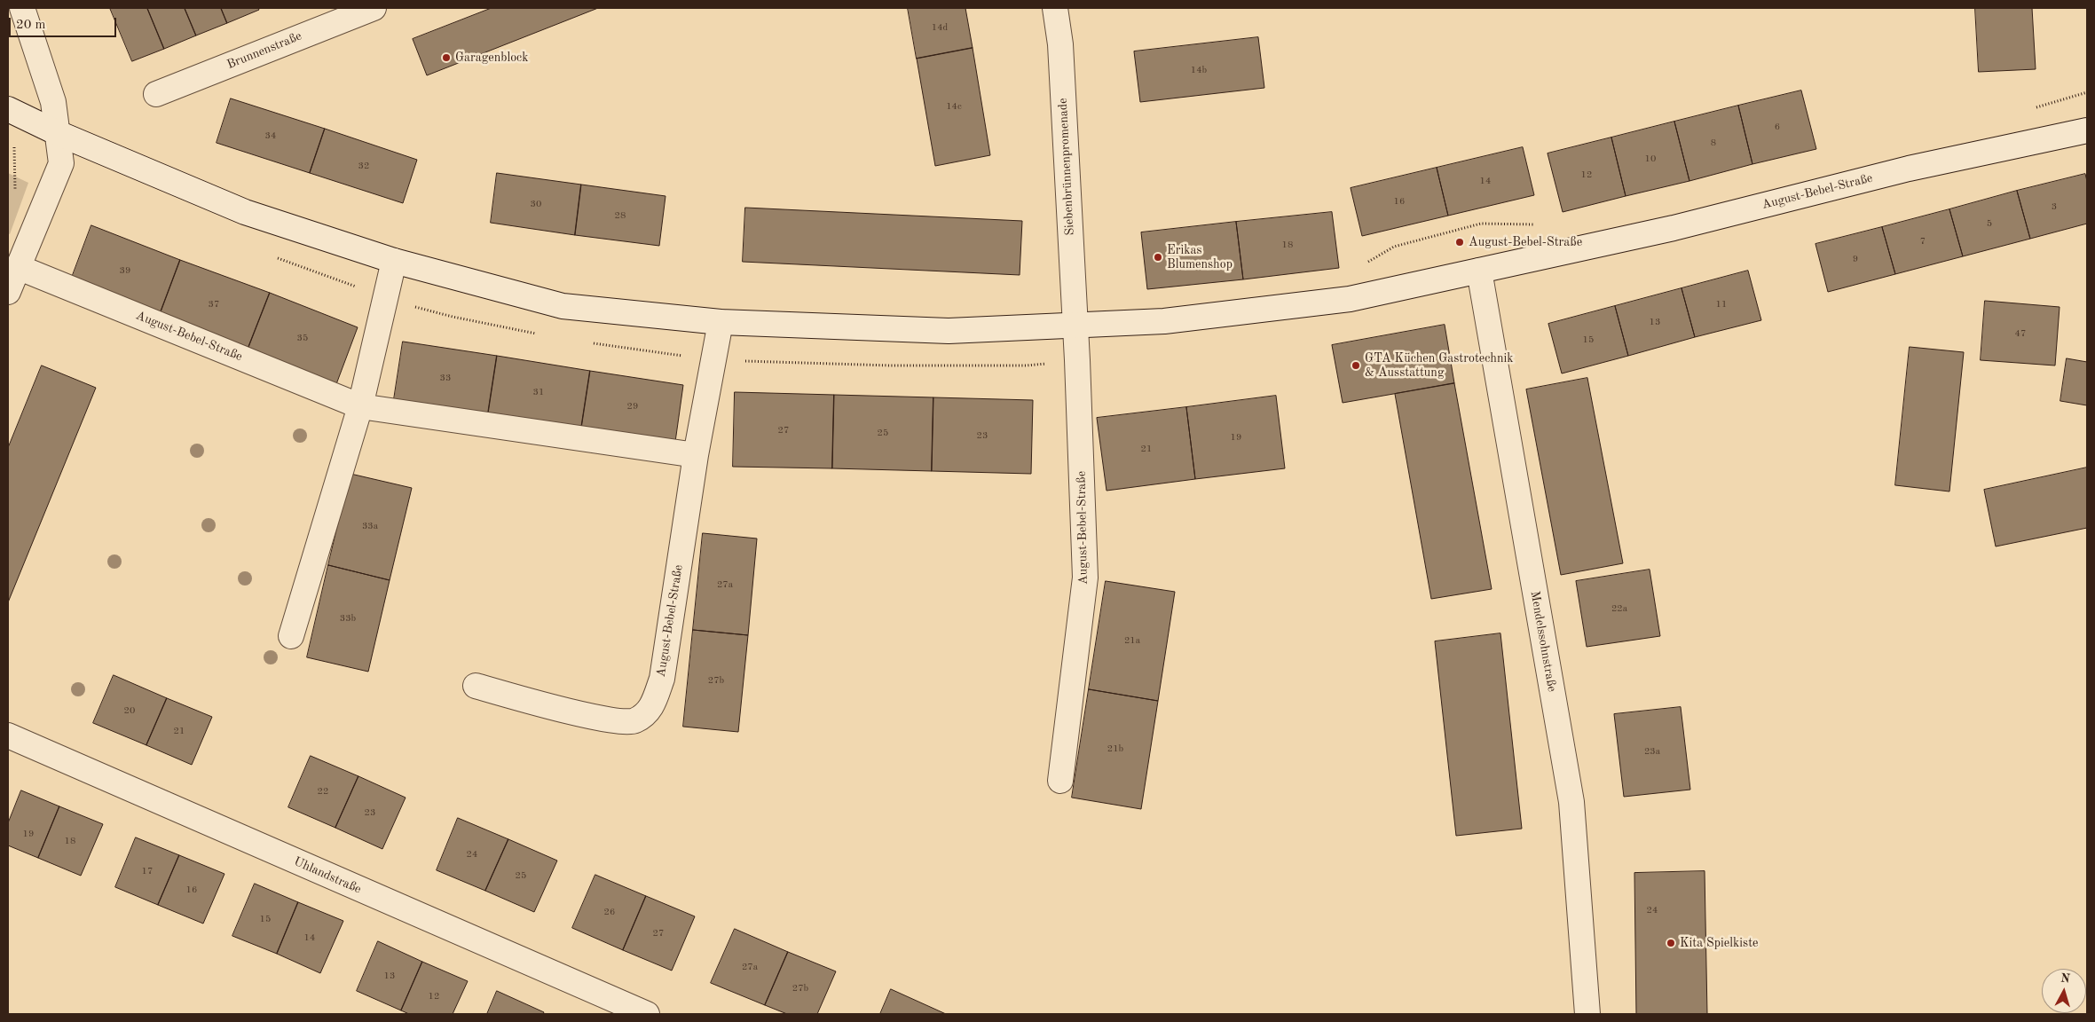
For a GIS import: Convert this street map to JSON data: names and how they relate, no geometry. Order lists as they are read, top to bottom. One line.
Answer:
{"streets":{"street":["Brunnenstraße","Siebenbrünnenpromenade","August-Bebel-Straße","Mendelssohnstraße","Uhlandstraße"]},"crossings":[["Siebenbrünnenpromenade","August-Bebel-Straße"],["August-Bebel-Straße","Mendelssohnstraße"]],"places":["Garagenblock","August-Bebel-Straße","Erikas Blumenshop","GTA Küchen Gastrotechnik & Ausstattung","Kita Spielkiste"],"house_numbers":["14d","14b","14c","6","34","8","10","32","12","14","16","30","3","28","5","7","18","9","39","37","11","13","47","35","15","33","31","29","27","25","23","19","21","33a","27a","22a","33b","21a","27b","20","21","21b","23a","22","23","19","18","24","17","25","16","24","26","15","27","14","27a","13","27b","12"],"scale_bar":"20 m","north":"top"}
